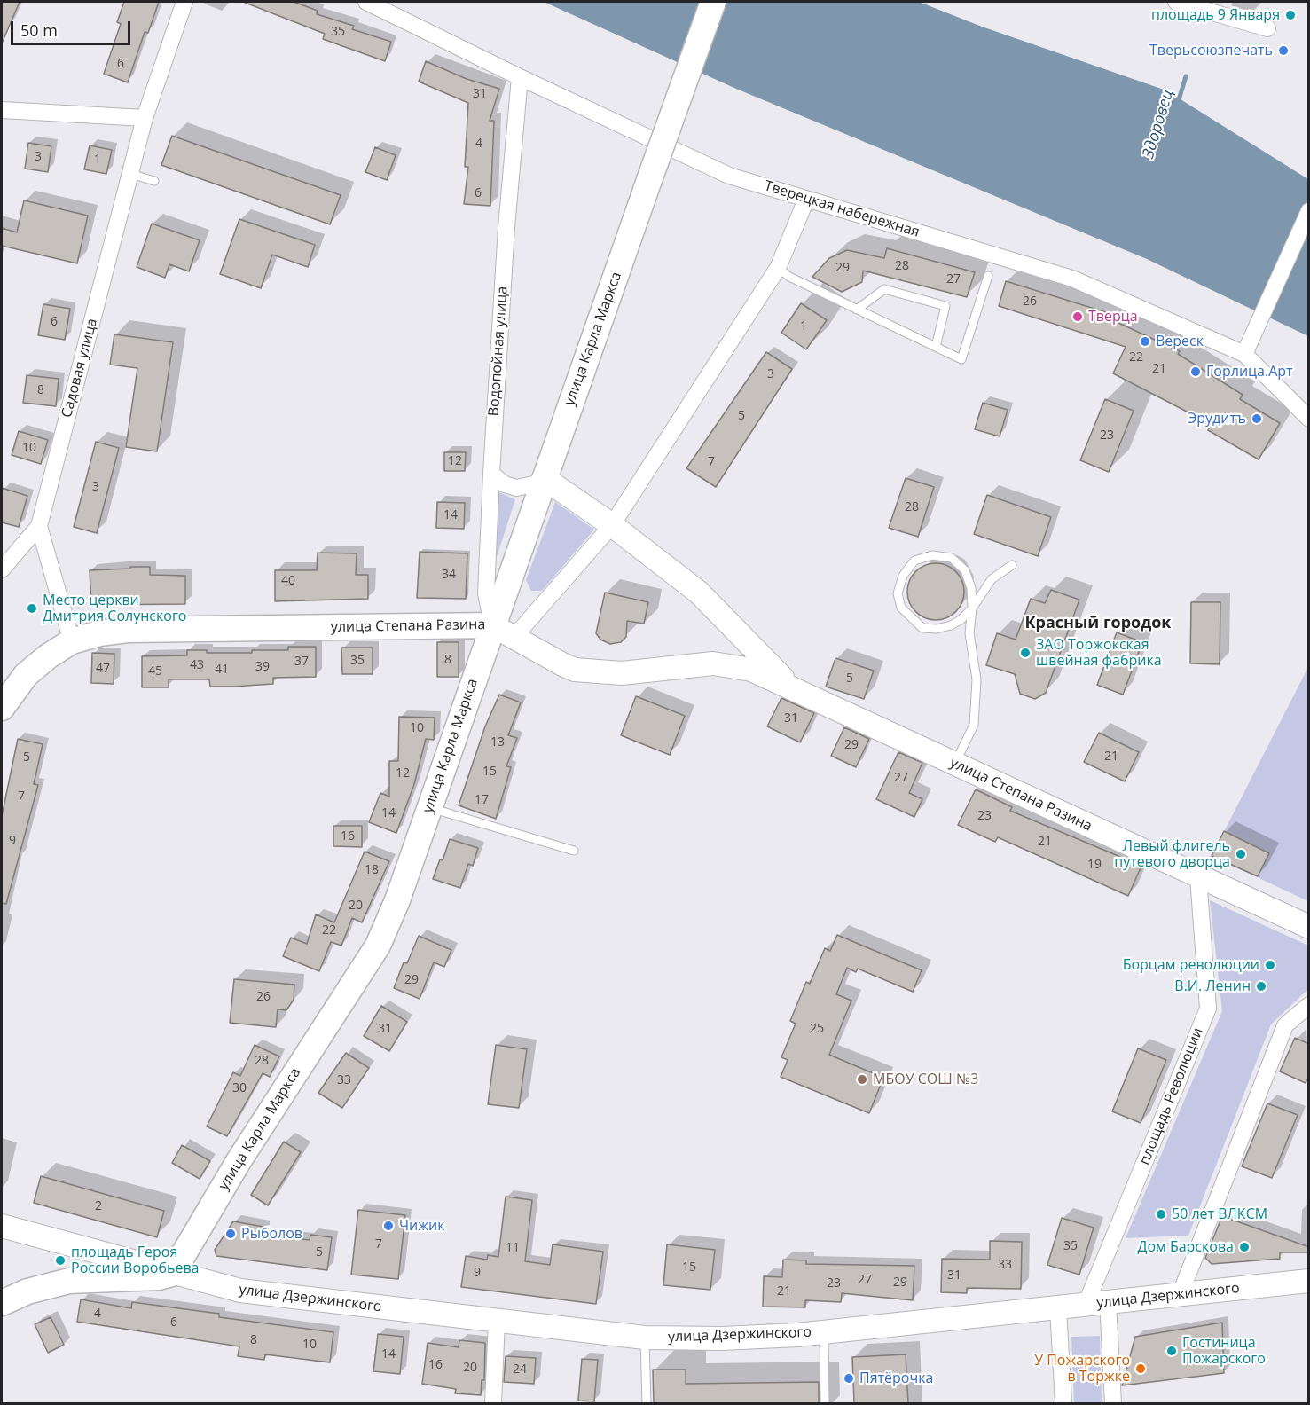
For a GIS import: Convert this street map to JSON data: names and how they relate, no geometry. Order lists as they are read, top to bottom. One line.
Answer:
{"streets":{"main road":["улица Карла Маркса","улица Степана Разина","улица Дзержинского"],"street":["Тверецкая набережная","Водопойная улица","Садовая улица","площадь Революции"]},"crossings":[["Тверецкая набережная","Водопойная улица"],["улица Карла Маркса","Водопойная улица"],["улица Карла Маркса","улица Степана Разина"],["улица Карла Маркса","улица Дзержинского"],["Водопойная улица","улица Степана Разина"],["улица Степана Разина","площадь Революции"],["площадь Революции","улица Дзержинского"]],"districts":["Красный городок"],"water":["Здоровец"],"places":["площадь 9 Января","Тверьсоюзпечать","Тверца","Вереск","Горлица.Арт","Эрудитъ","Место церкви Дмитрия Солунского","ЗАО Торжокская швейная фабрика","Левый флигель путевого дворца","Борцам революции","В.И. Ленин","МБОУ СОШ №3","50 лет ВЛКСМ","Чижик","Рыболов","Дом Барскова","площадь Героя России Воробьева","Гостиница Пожарского","У Пожарского в Торжке","Пятёрочка"],"house_numbers":["35","6","31","4","3","1","6","28","29","27","26","6","1","22","21","3","8","5","23","10","12","7","3","28","14","34","40","8","35","37","43","39","47","41","45","5","31","10","13","29","21","5","15","12","27","7","17","14","23","16","9","21","19","18","20","22","29","26","31","25","28","33","30","2","7","35","11","5","33","15","9","31","27","29","23","21","4","6","8","10","14","16","20","24"],"scale_bar":"50 m"}
